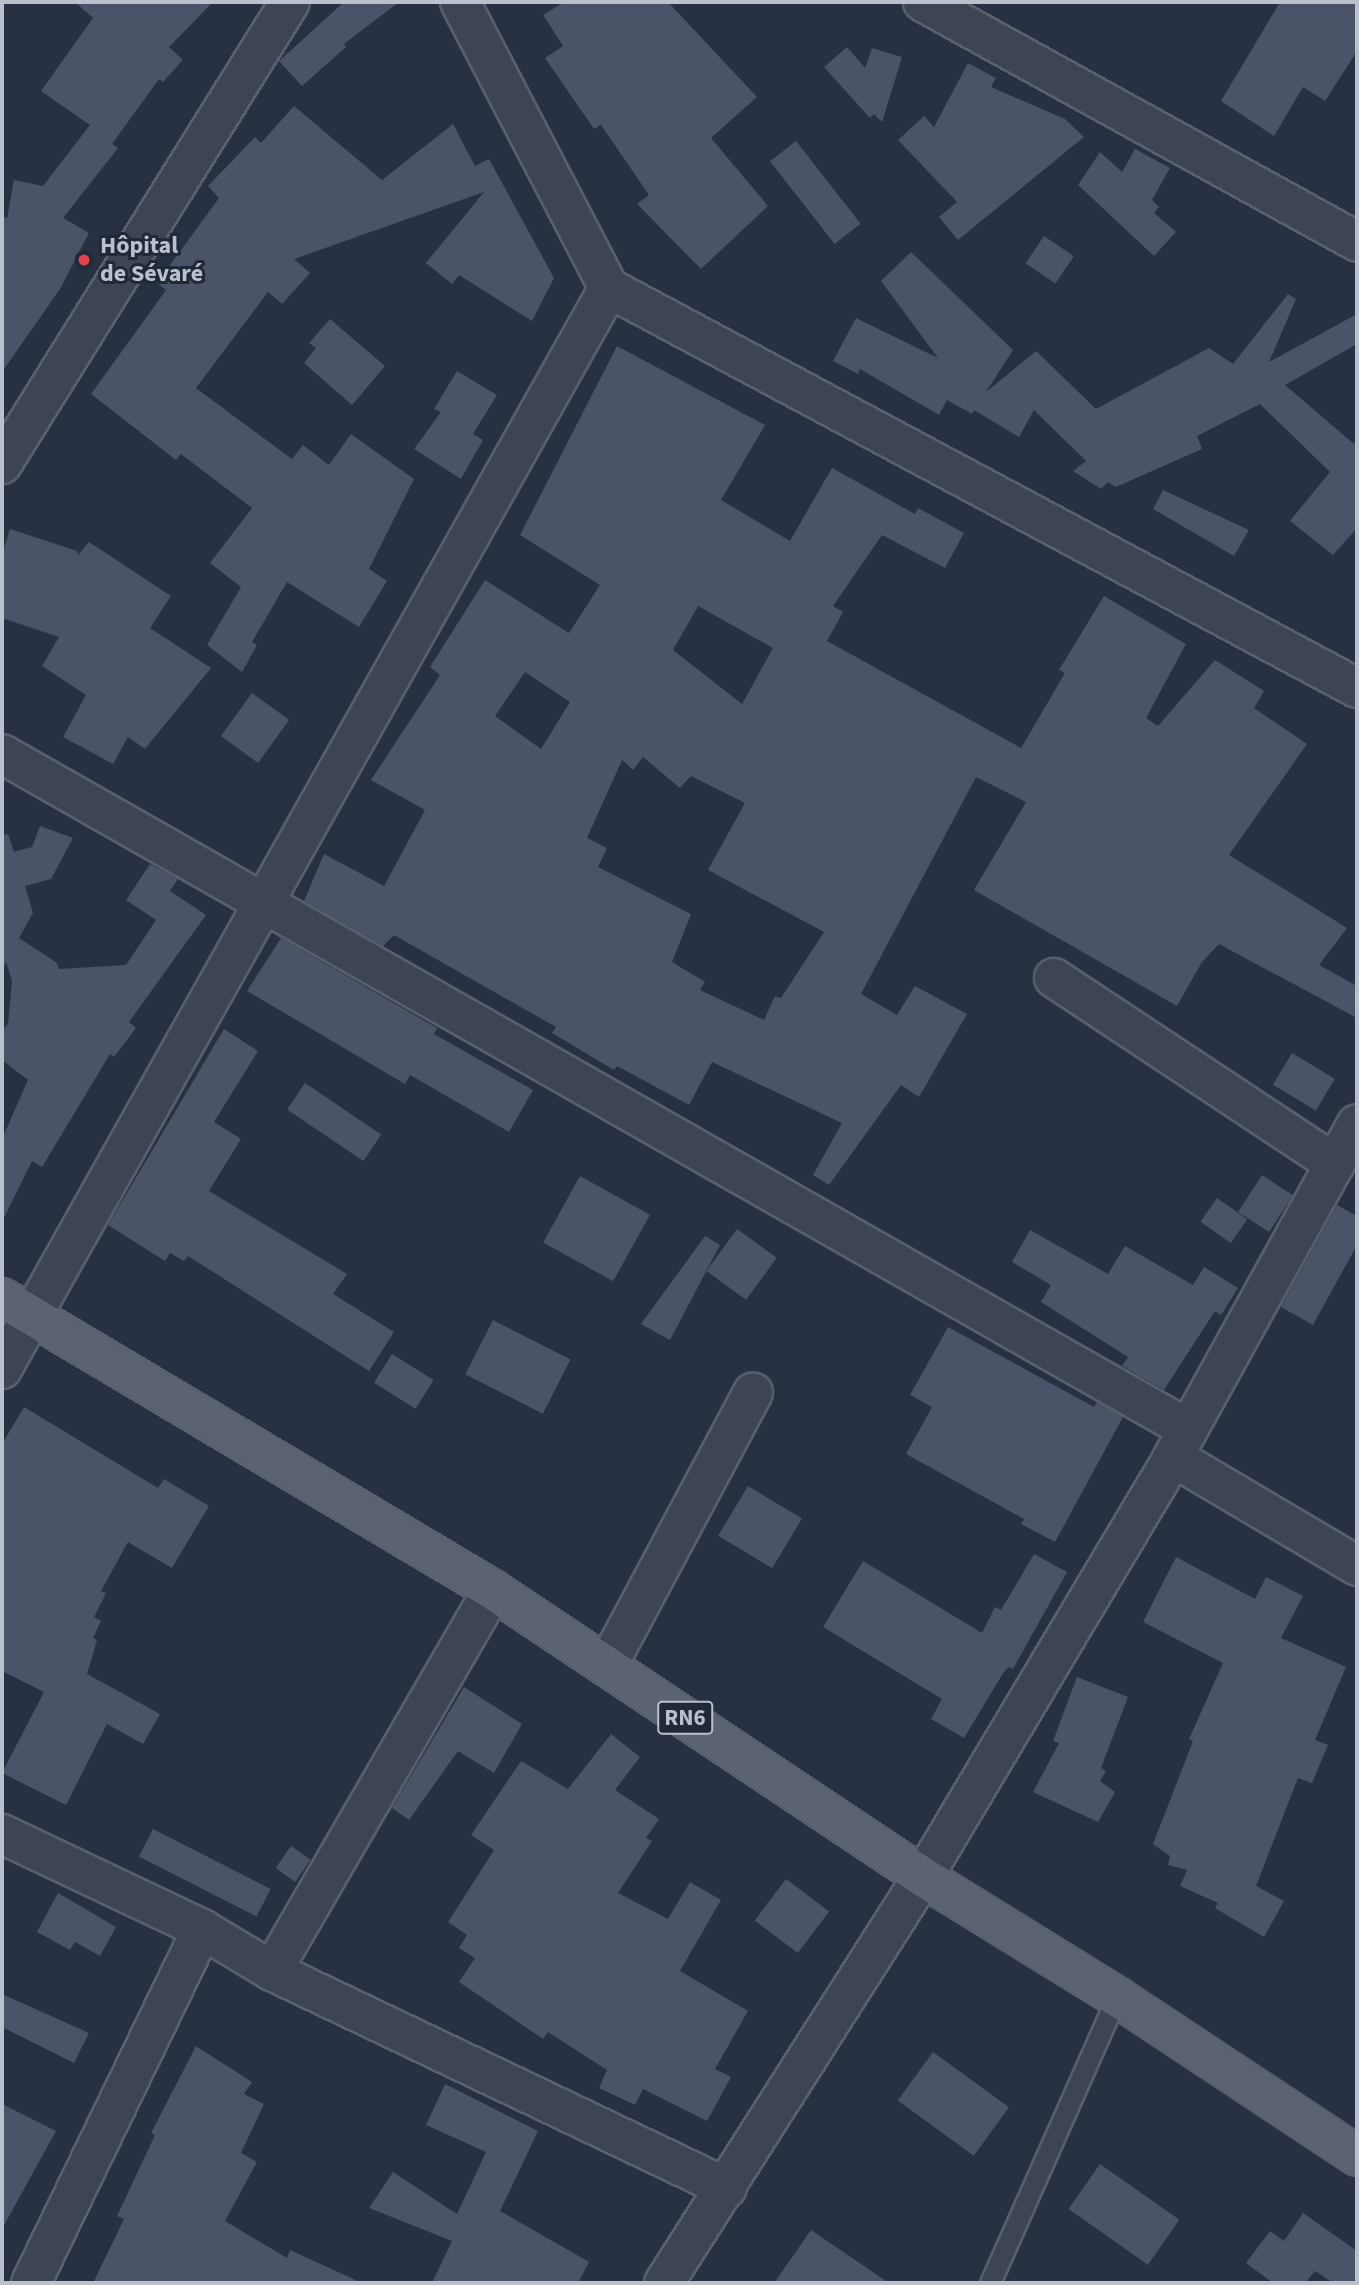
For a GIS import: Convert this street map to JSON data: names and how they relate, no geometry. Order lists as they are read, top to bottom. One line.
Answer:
{"streets":{"main road":["RN6"]},"places":["Hôpital de Sévaré"]}
